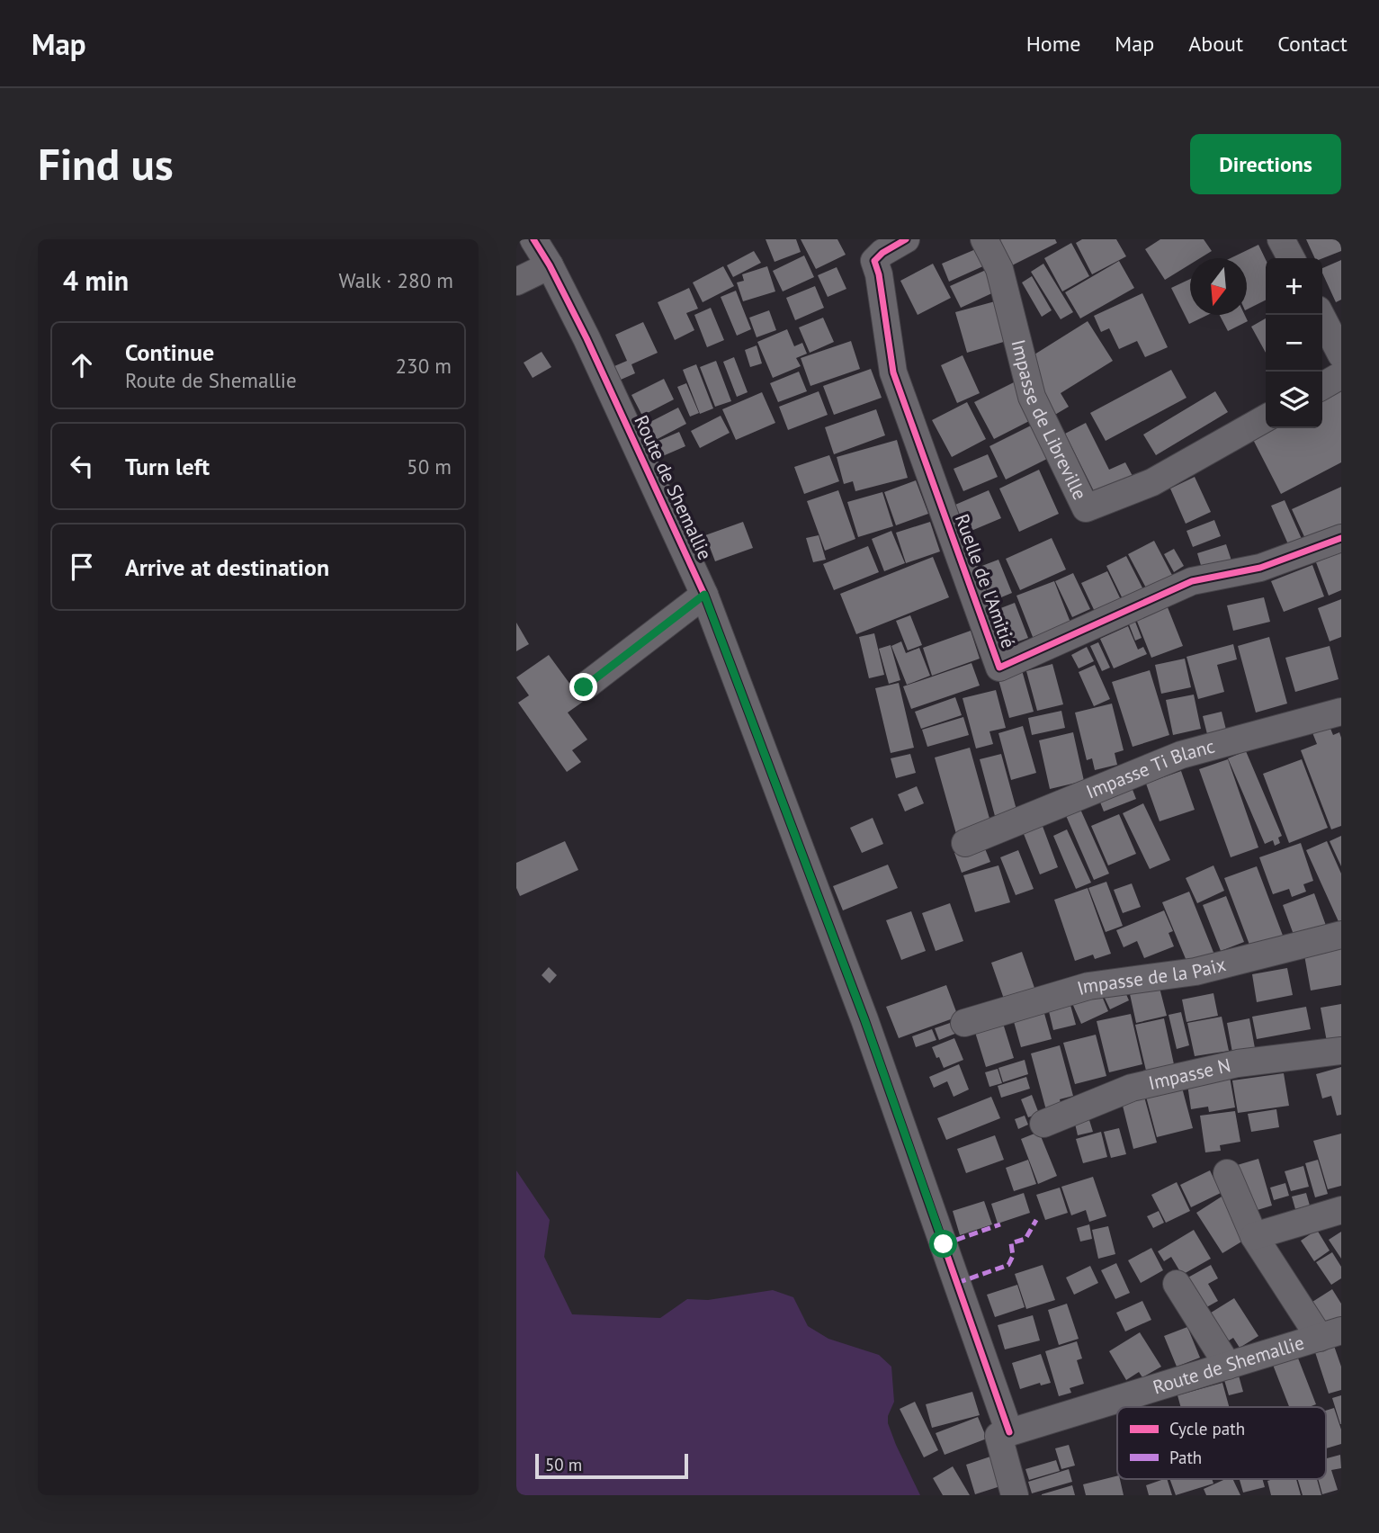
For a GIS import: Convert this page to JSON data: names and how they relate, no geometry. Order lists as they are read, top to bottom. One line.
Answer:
{"streets":{"street":["Impasse de Libreville","Route de Shemallie","Ruelle de l'Amitié","Impasse Ti Blanc","Impasse de la Paix","Impasse N"]},"legend":["Cycle path","Path"],"scale_bar":"50 m","north":"bottom","page":{"header":"Map","nav":["Home","Map","About","Contact"],"buttons":"Directions","title":"Find us","heading":["4 min","Walk · 280 m"],"map_buttons":["+","−"],"list":[["Continue","Route de Shemallie","230 m"],["Turn left","50 m"],"Arrive at destination"],"scale":"50 m"}}
